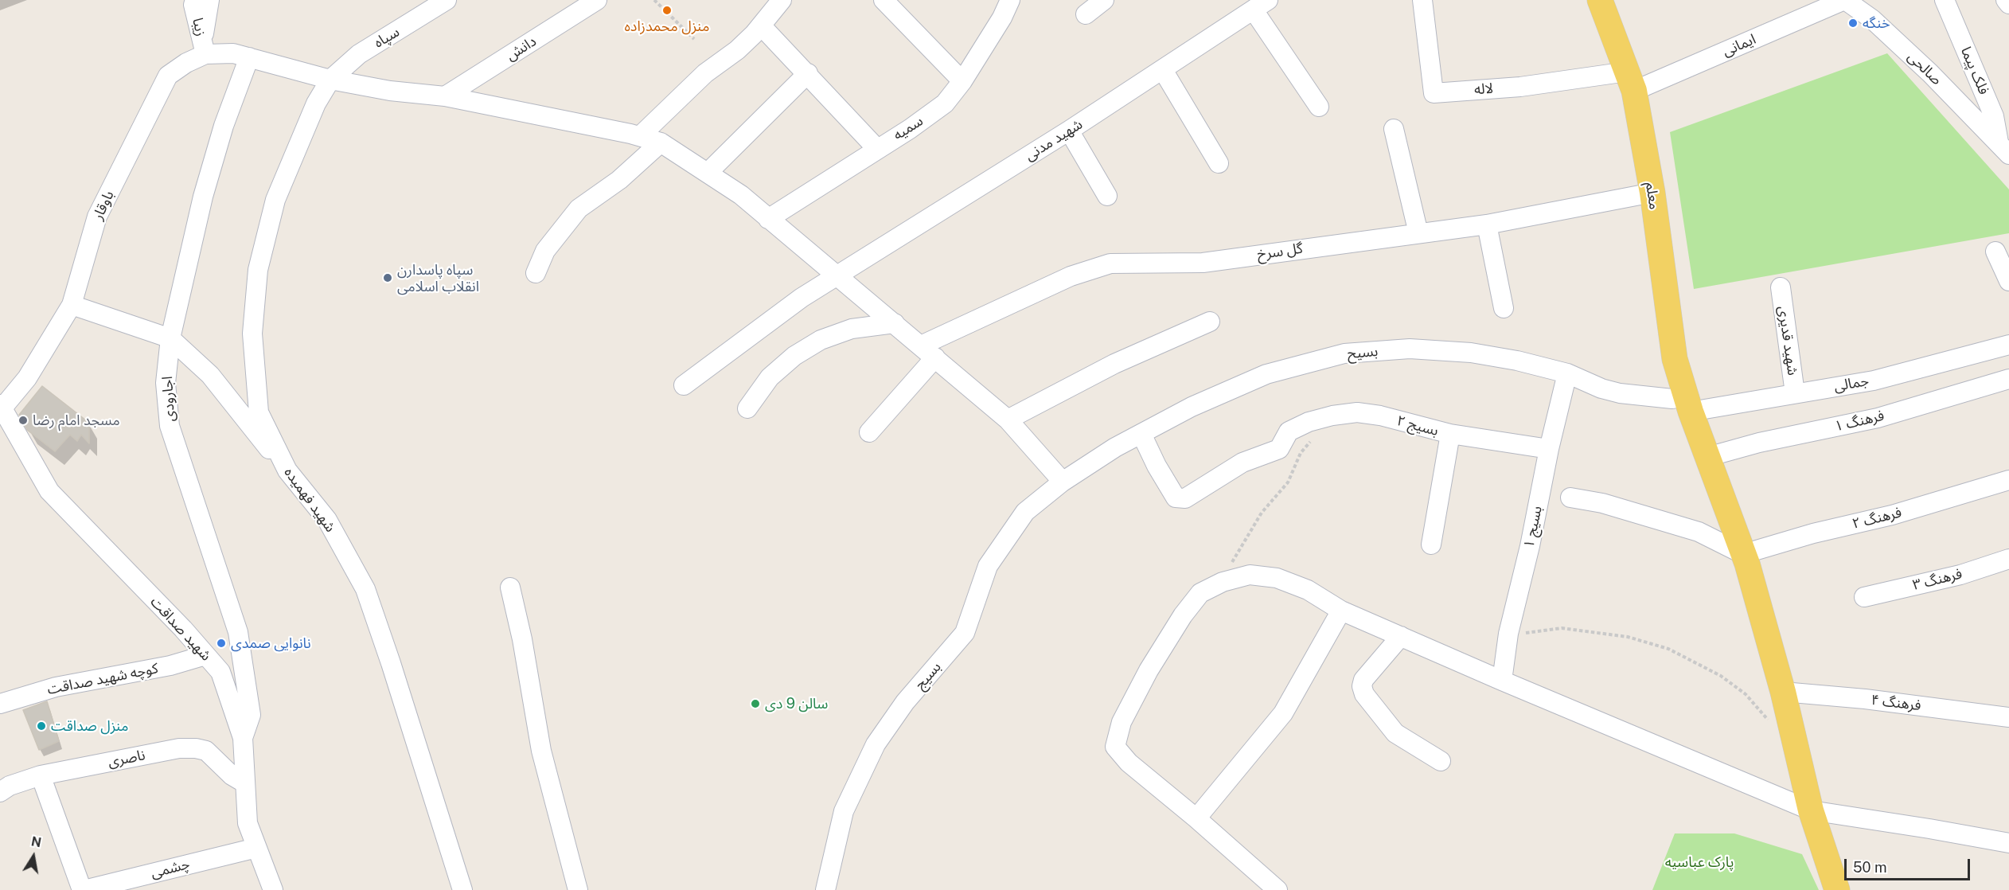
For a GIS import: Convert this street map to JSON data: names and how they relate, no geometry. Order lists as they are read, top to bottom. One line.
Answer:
{"streets":{"main road":["معلم"],"street":["زیبا","سپاه","ایمانی","دانش","صالحی","فلک پیما","لاله","سمیه","شهید مدنی","باوقار","گل سرخ","شهید قدیری","بسیح","جمالی","اجارودی","فرهنگ ۱","بسیج ۲","شهید فهمیده","فرهنگ ۲","بسیج ۱","فرهنگ ۳","شهید صداقت","بسیج","کوچه شهید صداقت","فرهنگ ۴","ناصری","چشمی"]},"crossings":[["زیبا","باوقار"],["سپاه","باوقار"],["سپاه","شهید فهمیده"],["ایمانی","صالحی"],["ایمانی","لاله"],["ایمانی","معلم"],["دانش","باوقار"],["صالحی","فلک پیما"],["لاله","معلم"],["سمیه","باوقار"],["شهید مدنی","باوقار"],["معلم","گل سرخ"],["معلم","بسیح"],["معلم","جمالی"],["معلم","فرهنگ ۱"],["معلم","فرهنگ ۲"],["معلم","فرهنگ ۴"],["باوقار","گل سرخ"],["باوقار","بسیح"],["باوقار","اجارودی"],["باوقار","شهید فهمیده"],["باوقار","شهید صداقت"],["باوقار","بسیج"],["شهید قدیری","جمالی"],["بسیح","جمالی"],["بسیح","بسیج ۲"],["بسیح","بسیج ۱"],["بسیح","بسیج"],["اجارودی","شهید صداقت"],["بسیج ۲","بسیج ۱"],["شهید صداقت","کوچه شهید صداقت"],["شهید صداقت","ناصری"],["شهید صداقت","چشمی"]],"parks":["پارک عباسیه"],"places":["منزل محمدزاده","خنگه","سپاه پاسدارن انقلاب اسلامی","مسجد امام رضا","نانوایی صمدی","سالن 9 دی","منزل صداقت"],"scale_bar":"50 m","north":"top"}
